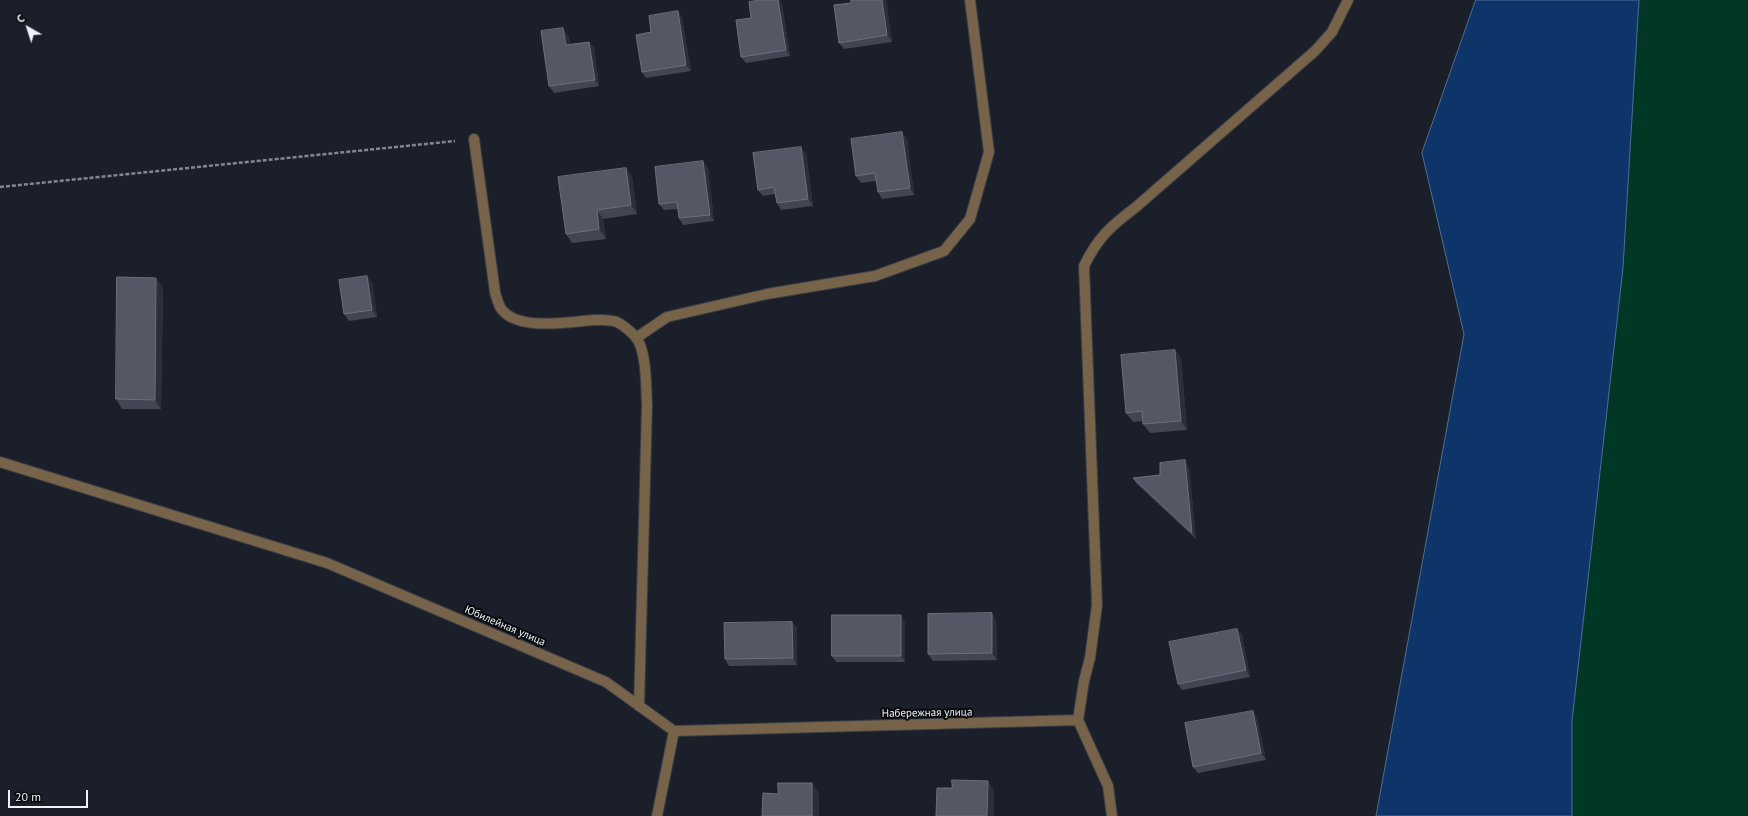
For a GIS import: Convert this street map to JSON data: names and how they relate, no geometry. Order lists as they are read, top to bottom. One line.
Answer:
{"streets":{"street":["Юбилейная улица","Набережная улица"]},"crossings":[["Юбилейная улица","Набережная улица"]],"scale_bar":"20 m","north":"top left"}
